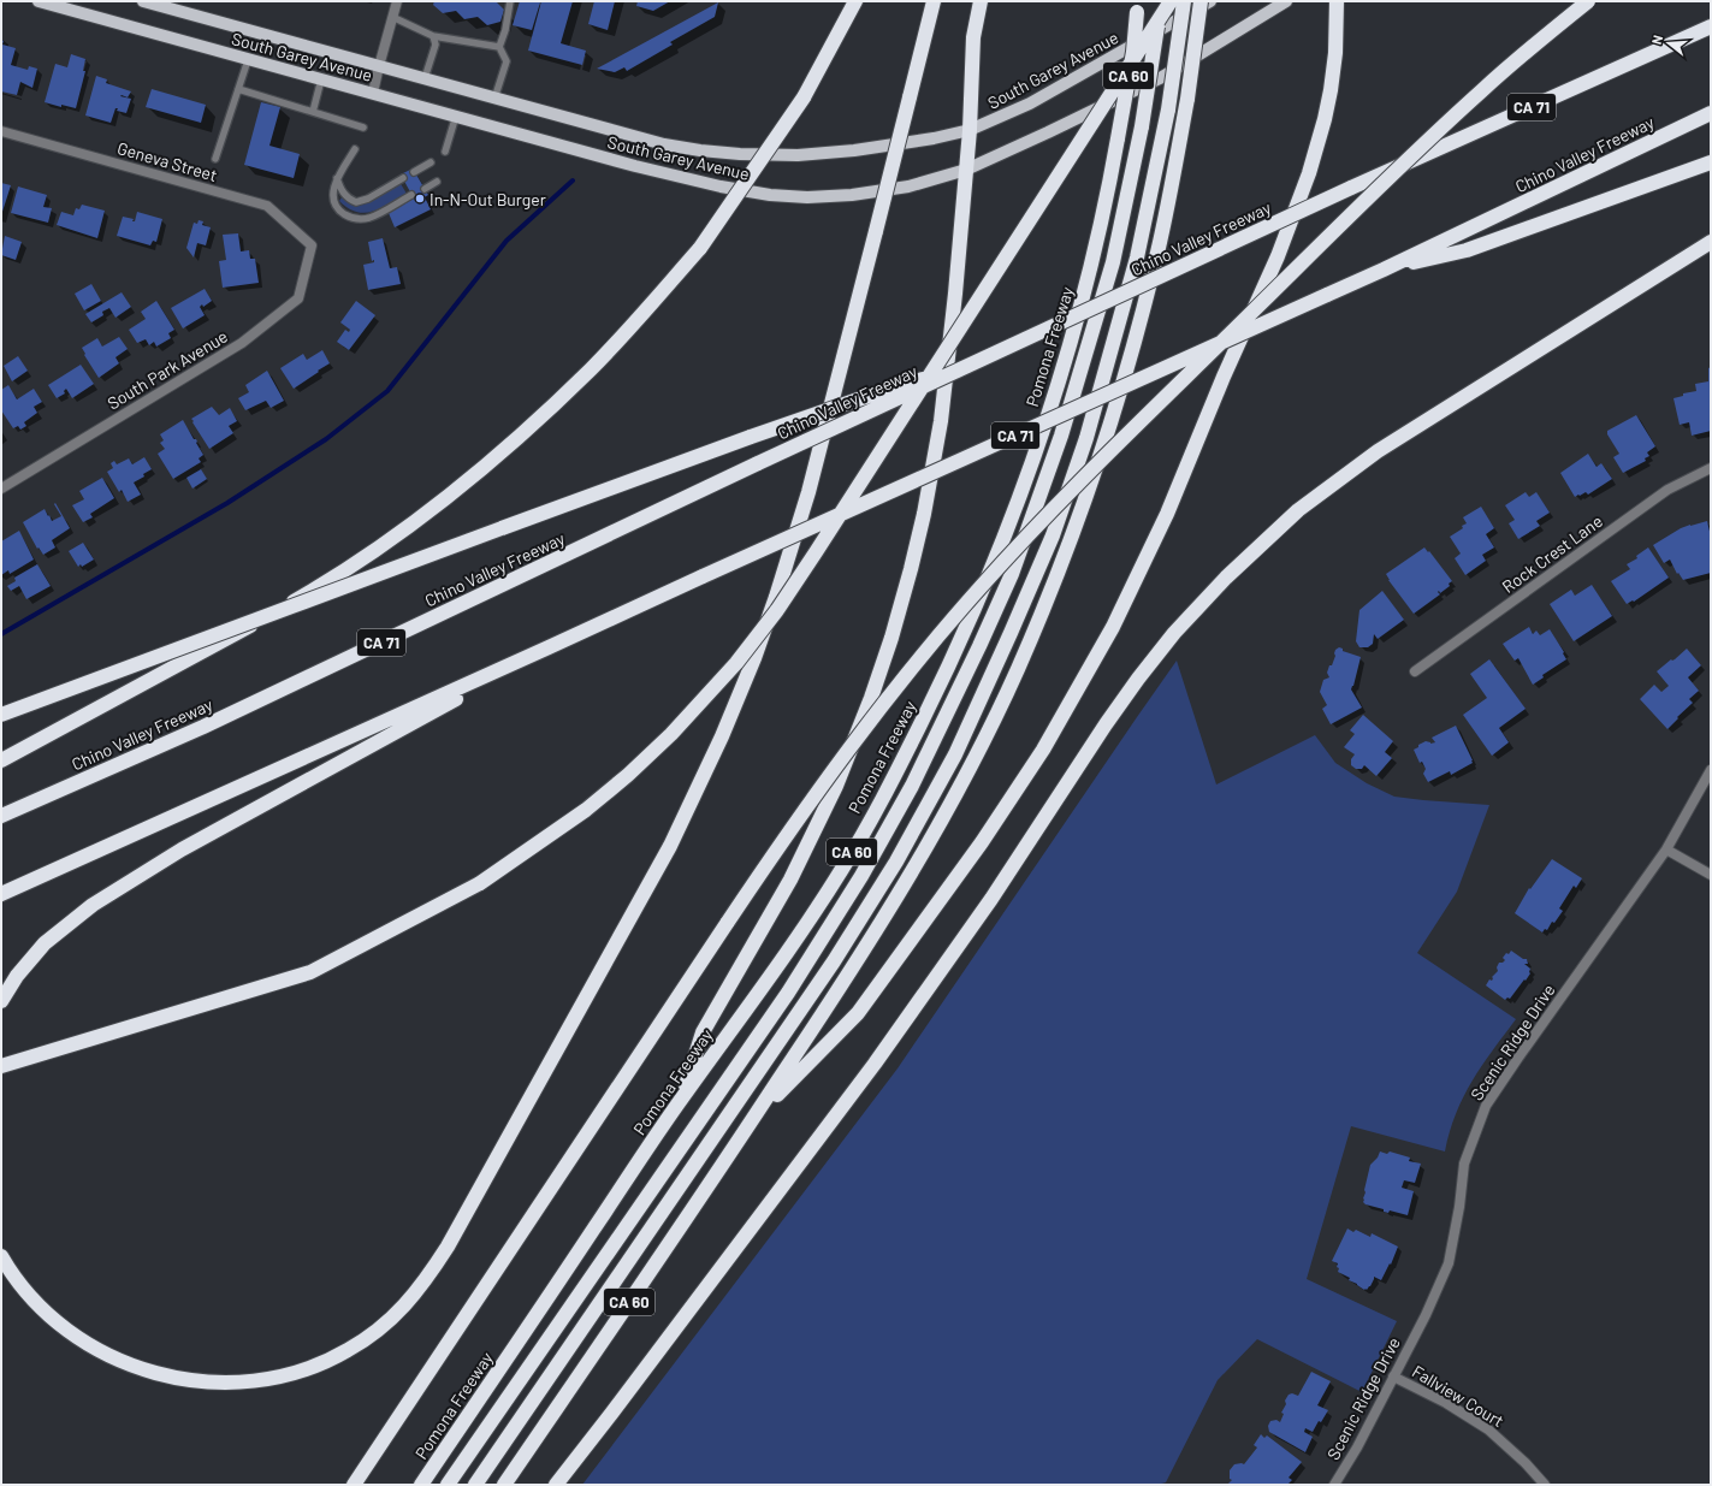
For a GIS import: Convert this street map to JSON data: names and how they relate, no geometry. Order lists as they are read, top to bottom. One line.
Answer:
{"streets":{"highway":["CA 60","CA 71","Chino Valley Freeway","Pomona Freeway"],"main road":["South Garey Avenue"],"street":["Geneva Street","South Park Avenue","Rock Crest Lane","Scenic Ridge Drive","Fallview Court"]},"crossings":[["Geneva Street","South Park Avenue"],["Scenic Ridge Drive","Fallview Court"]],"places":["In-N-Out Burger"],"north":"left"}
